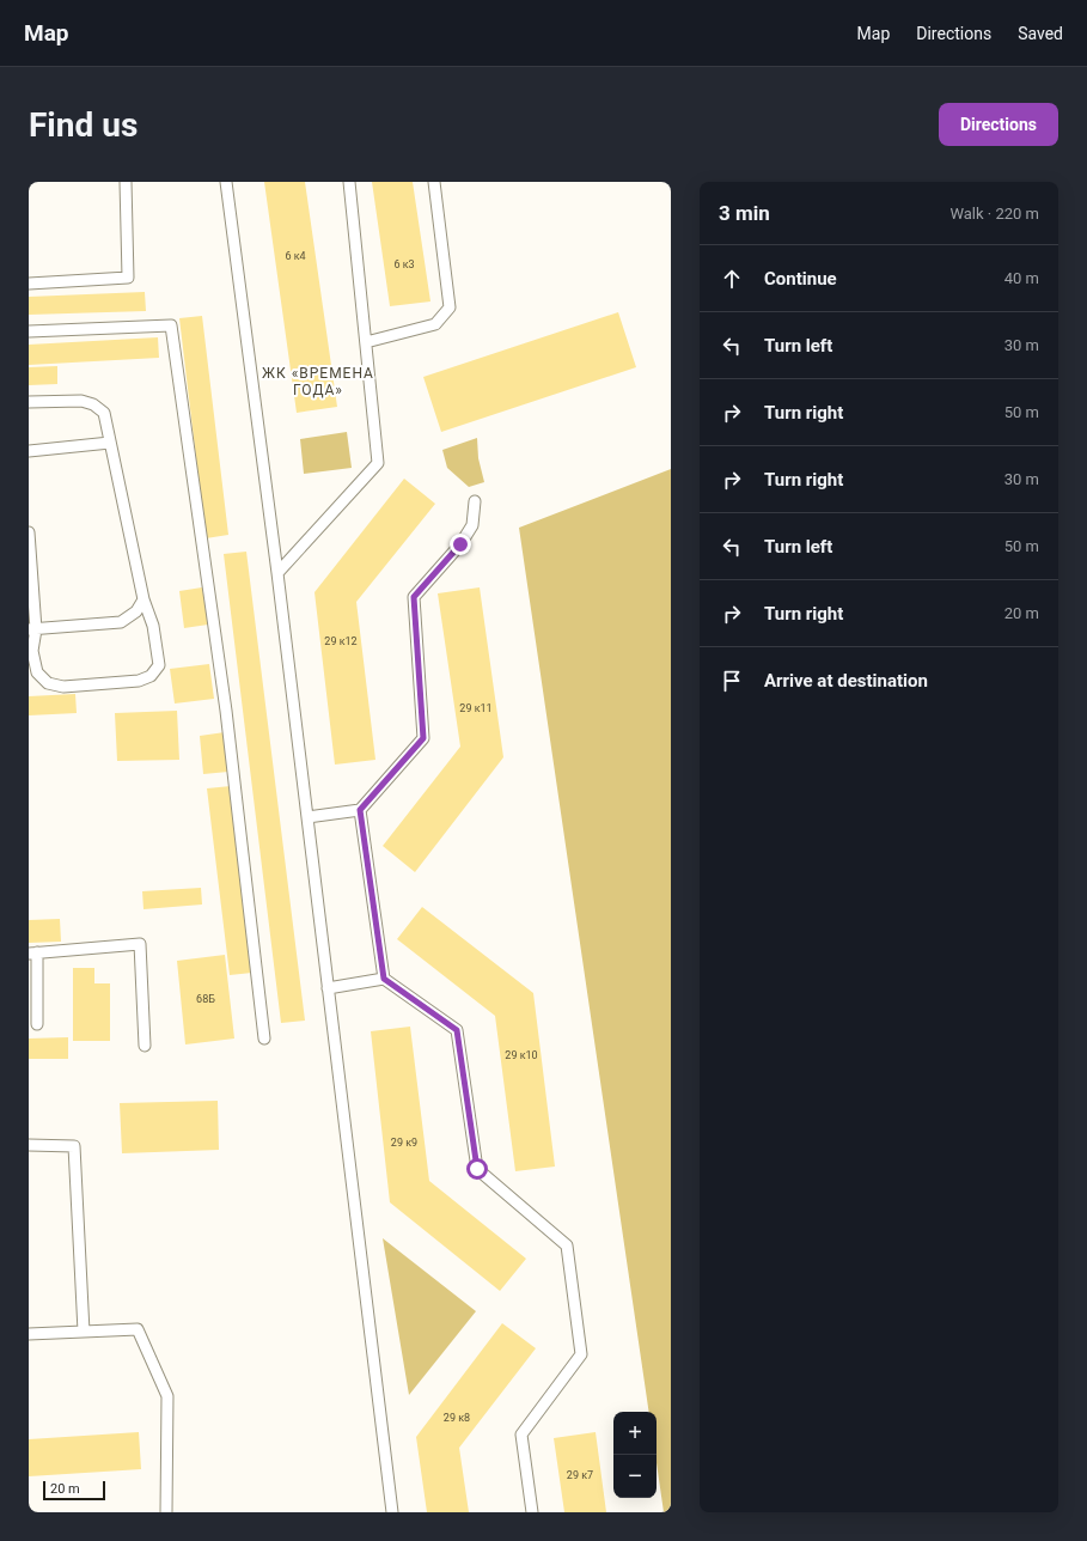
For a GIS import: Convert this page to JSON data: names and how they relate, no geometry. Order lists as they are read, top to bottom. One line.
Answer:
{"districts":["ЖК «ВРЕМЕНА ГОДА»"],"house_numbers":["6 к4","6 к3","29 к12","29 к11","68Б","29 к10","29 к9","29 к8","29 к7"],"scale_bar":"20 m","page":{"header":"Map","nav":["Map","Directions","Saved"],"buttons":"Directions","title":"Find us","heading":["3 min","Walk · 220 m"],"list":[["Continue","40 m"],["Turn left","30 m"],["Turn right","50 m"],["Turn right","30 m"],["Turn left","50 m"],["Turn right","20 m"],"Arrive at destination"],"map_buttons":["+","−"],"scale":"20 m"}}
